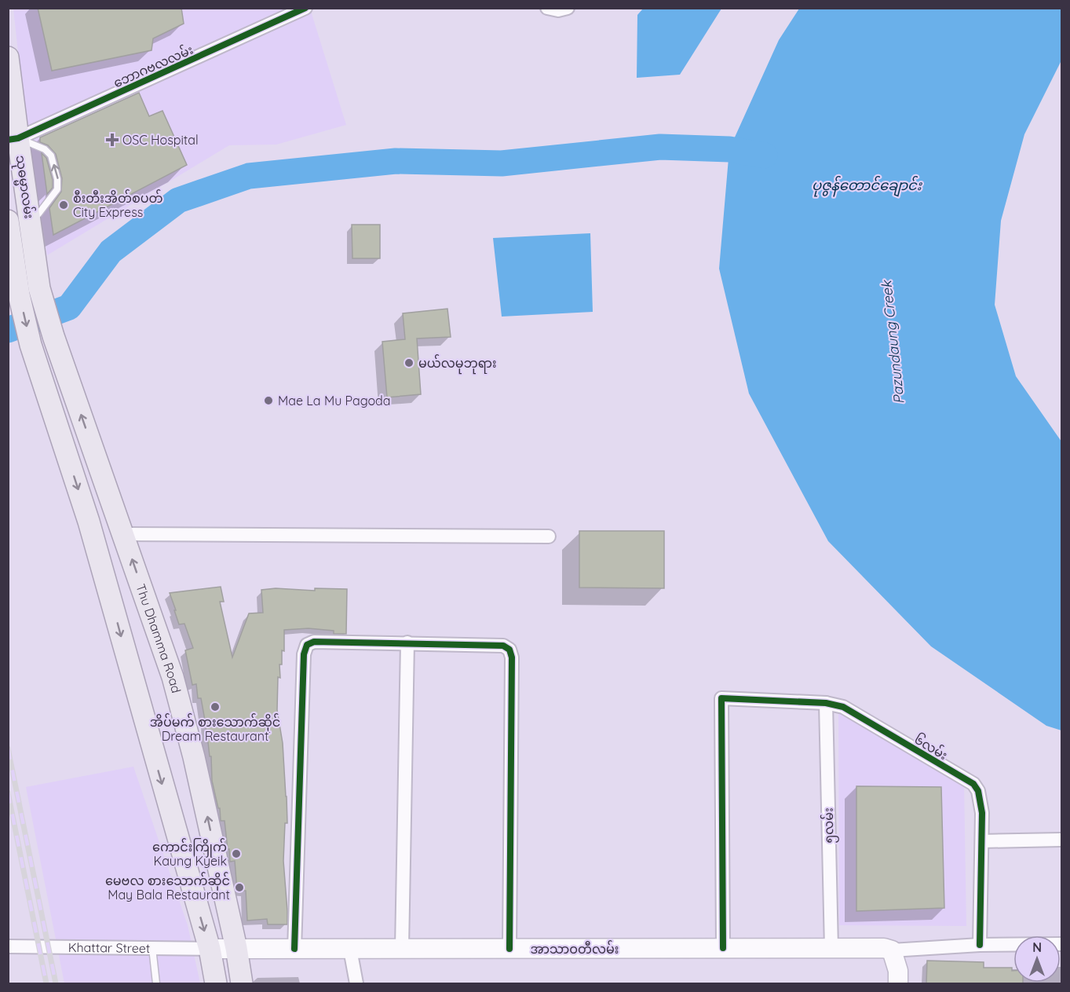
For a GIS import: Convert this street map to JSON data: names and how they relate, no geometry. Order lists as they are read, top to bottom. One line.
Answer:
{"streets":{"main road":["သုဓမ္မာလမ်း","Thu Dhamma Road","အာသာဝတီလမ်း"],"street":["ဘောဂဗလလမ်း","၆လမ်း","၅လမ်း","Khattar Street"]},"crossings":[["ဘောဂဗလလမ်း","သုဓမ္မာလမ်း"],["သုဓမ္မာလမ်း","Thu Dhamma Road"],["Thu Dhamma Road","အာသာဝတီလမ်း"],["၆လမ်း","၅လမ်း"],["၆လမ်း","အာသာဝတီလမ်း"],["၅လမ်း","အာသာဝတီလမ်း"],["Khattar Street","အာသာဝတီလမ်း"]],"water":["ပုဇွန်တောင်ချောင်း","Pazundaung Creek"],"places":{"health":["OSC Hospital"],"other":["စီးတီးအိတ်စပတ် City Express","မယ်လမုဘုရား","Mae La Mu Pagoda","အိပ်မက် စားသောက်ဆိုင် Dream Restaurant","ကောင်းကြိုက် Kaung Kyeik","မေဗလ စားသောက်ဆိုင် May Bala Restaurant"]},"north":"top"}
